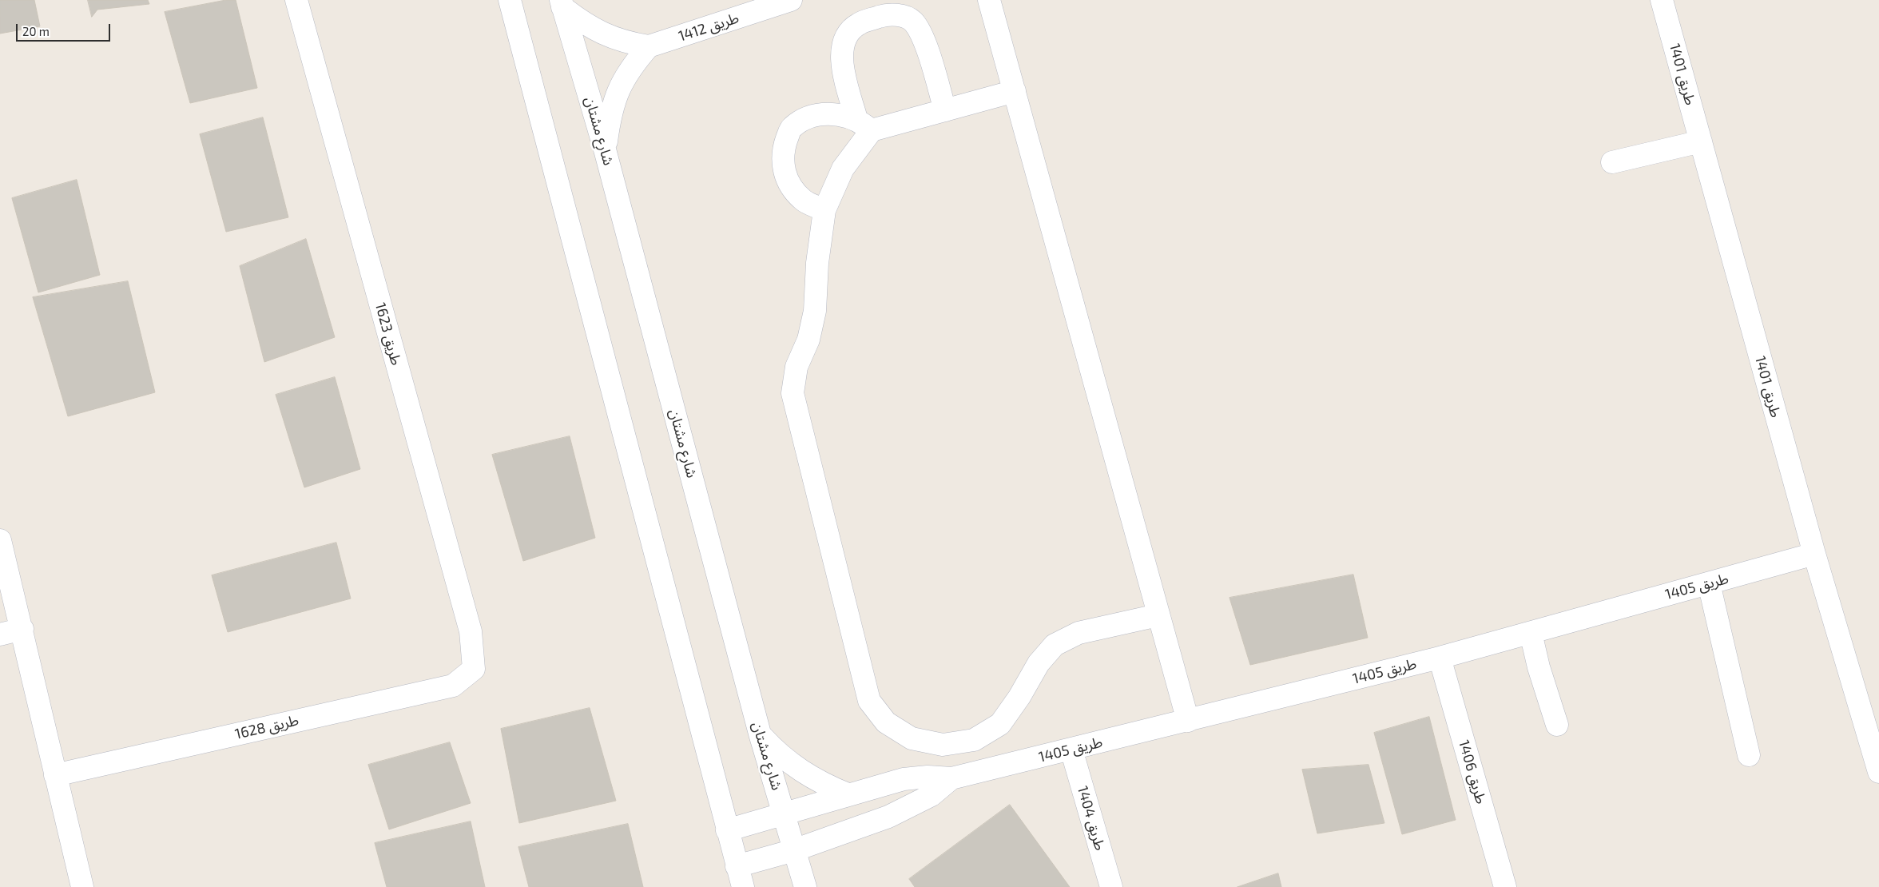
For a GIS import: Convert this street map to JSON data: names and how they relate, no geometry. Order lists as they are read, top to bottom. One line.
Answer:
{"streets":{"street":["طريق 1412","طريق 1401","شارع مشتان","طريق 1623","طريق 1405","طريق 1628","طريق 1406","طريق 1404"]},"crossings":[["طريق 1412","شارع مشتان"],["طريق 1401","طريق 1405"],["شارع مشتان","طريق 1405"],["طريق 1623","طريق 1628"],["طريق 1405","طريق 1406"],["طريق 1405","طريق 1404"]],"scale_bar":"20 m"}
